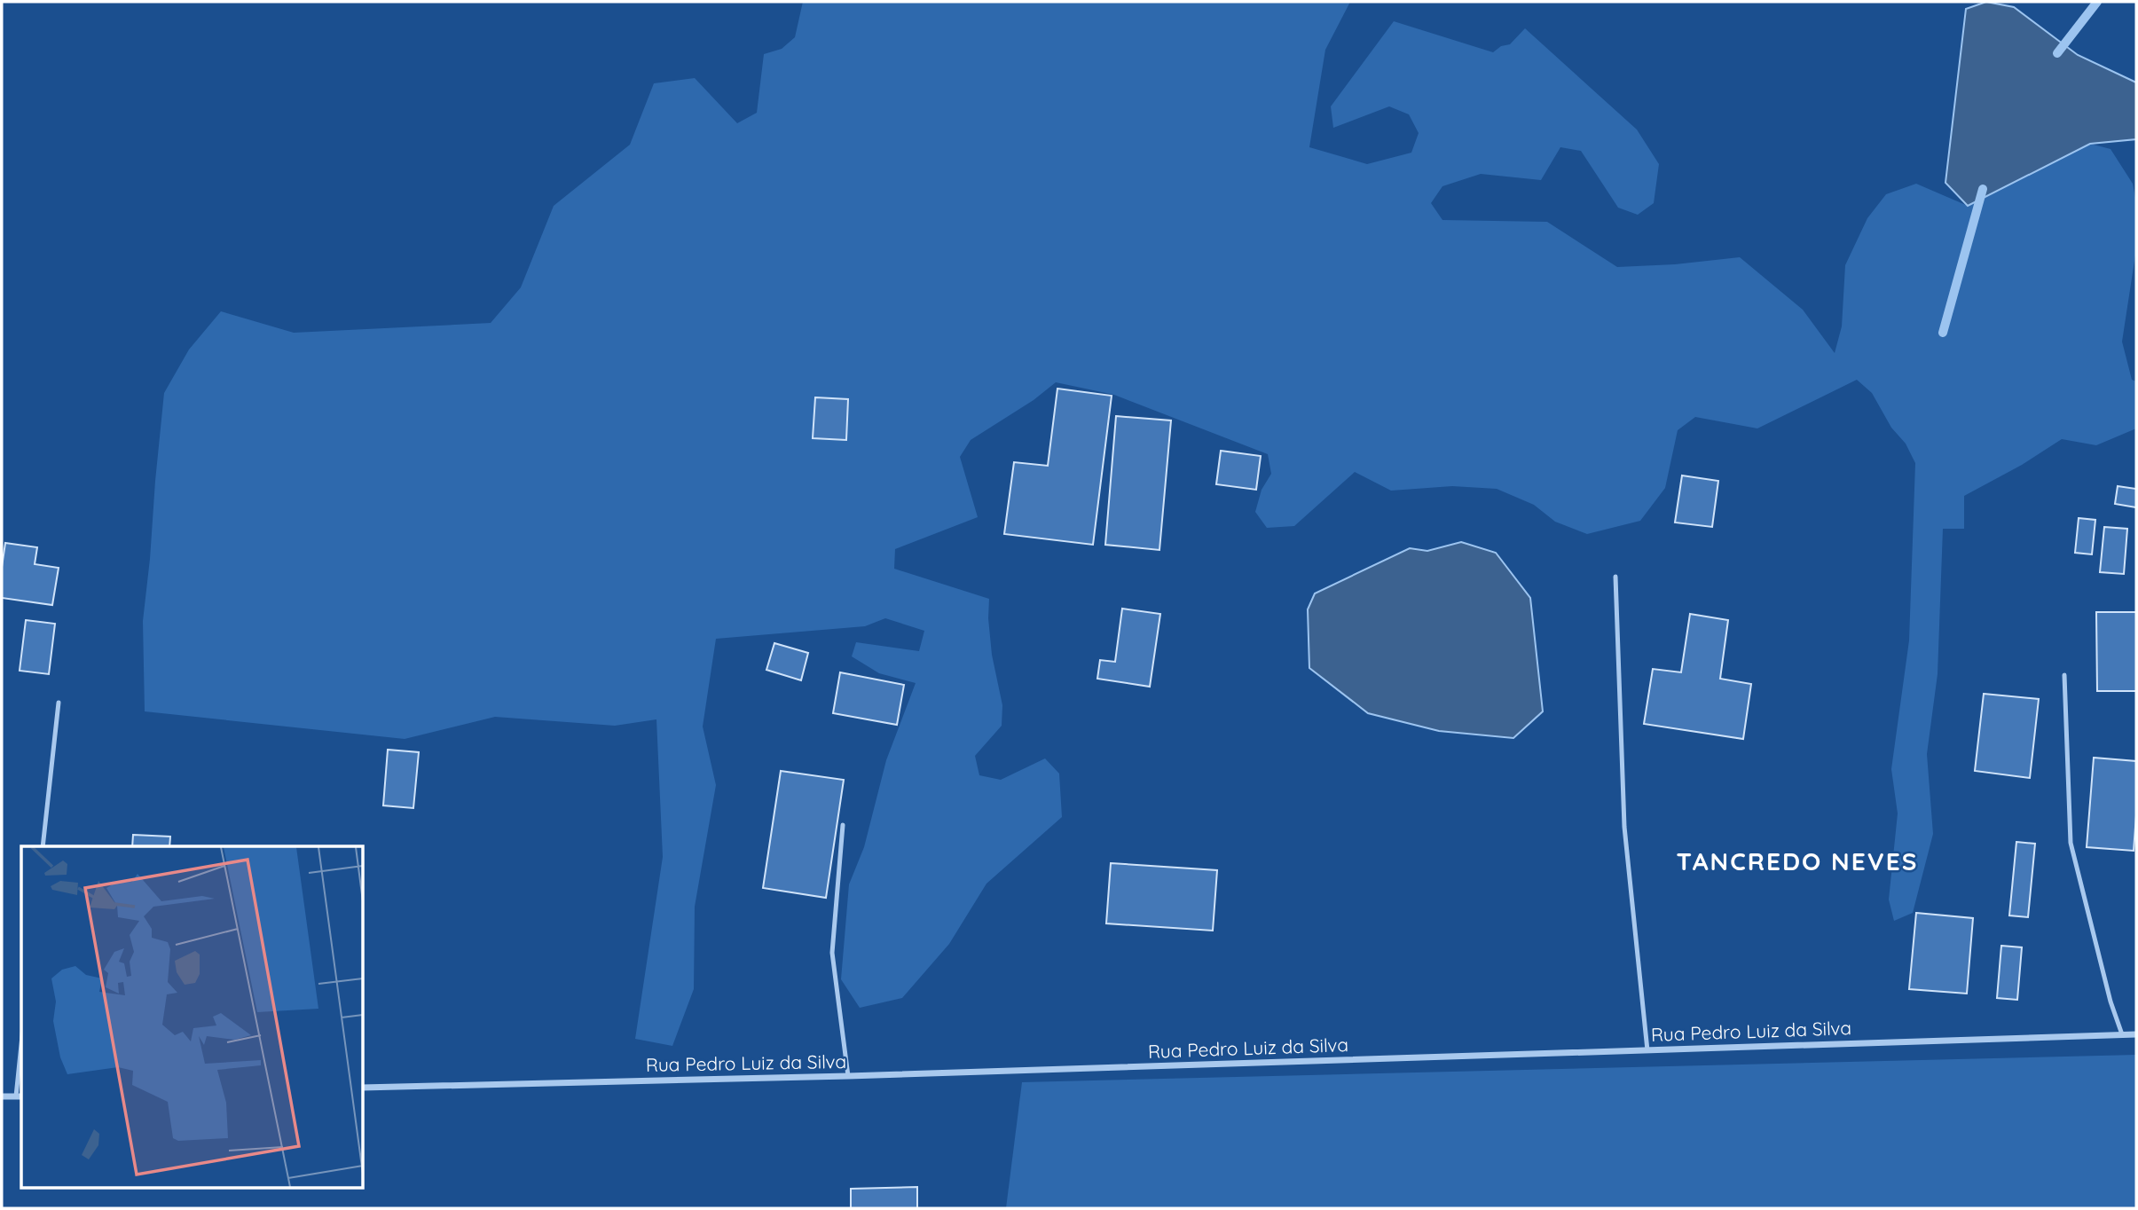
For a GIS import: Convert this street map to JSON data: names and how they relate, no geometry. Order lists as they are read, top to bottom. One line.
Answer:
{"streets":{"street":["Rua Pedro Luiz da Silva"]},"districts":["TANCREDO NEVES"]}
